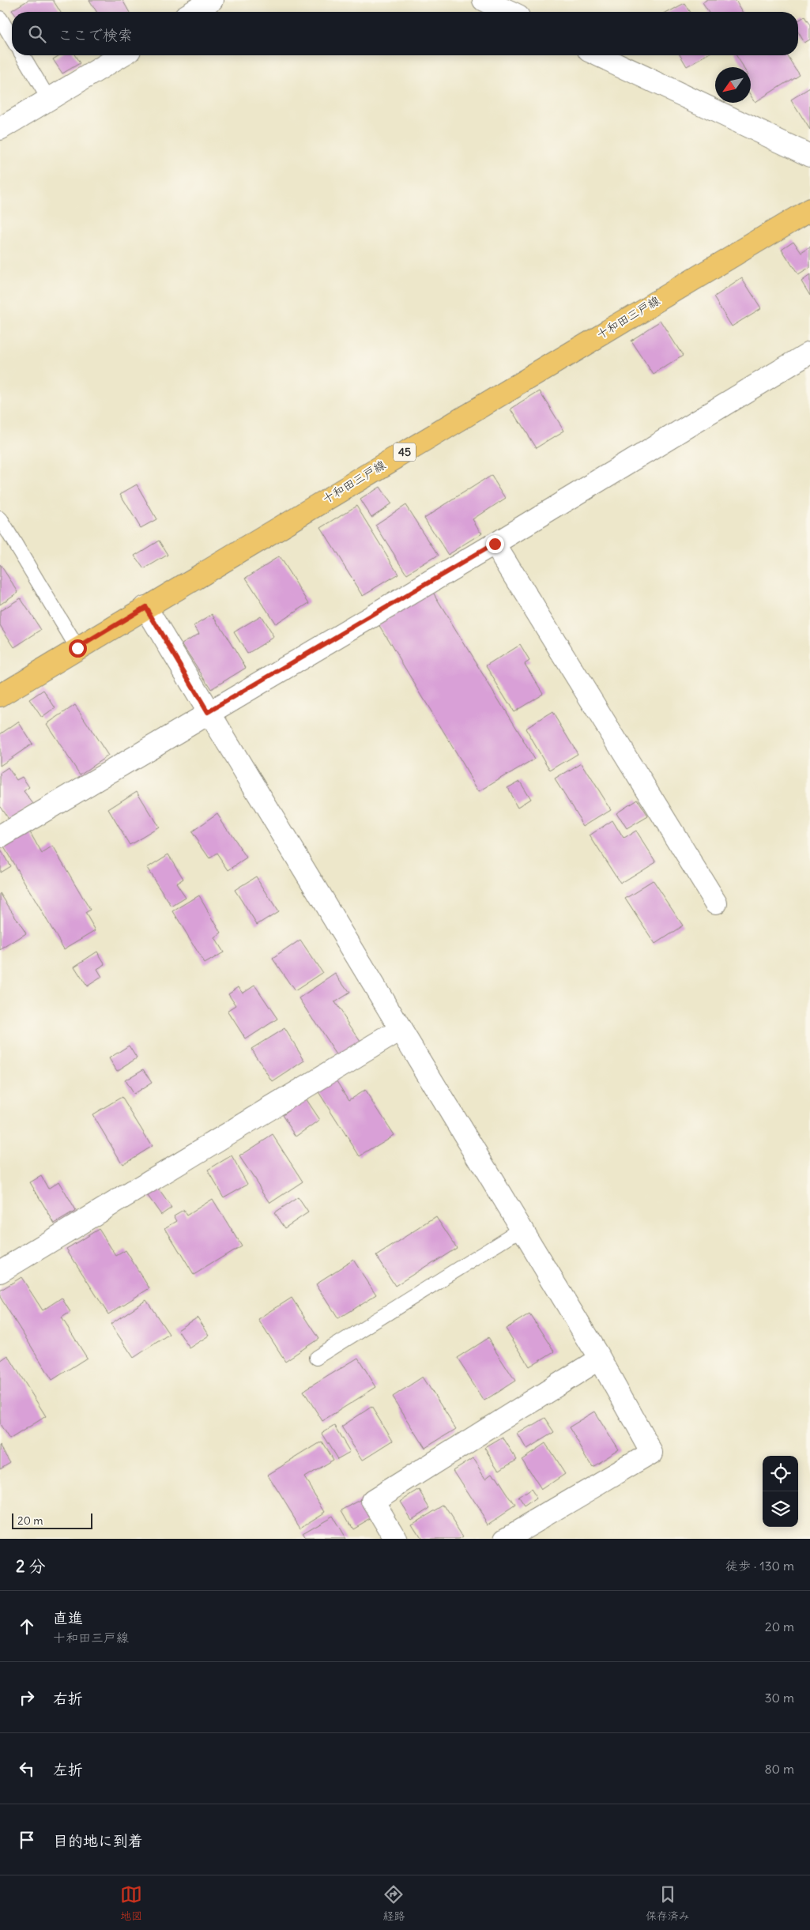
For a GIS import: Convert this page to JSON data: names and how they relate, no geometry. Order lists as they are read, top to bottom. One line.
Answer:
{"streets":{"main road":["十和田三戸線","45"]},"scale_bar":"20 m","north":"bottom left","page":{"search":"ここで検索","scale":"20 m","heading":["2 分","徒歩 · 130 m"],"list":[["直進","十和田三戸線","20 m"],["右折","30 m"],["左折","80 m"],"目的地に到着"],"nav":["地図","経路","保存済み"]}}
